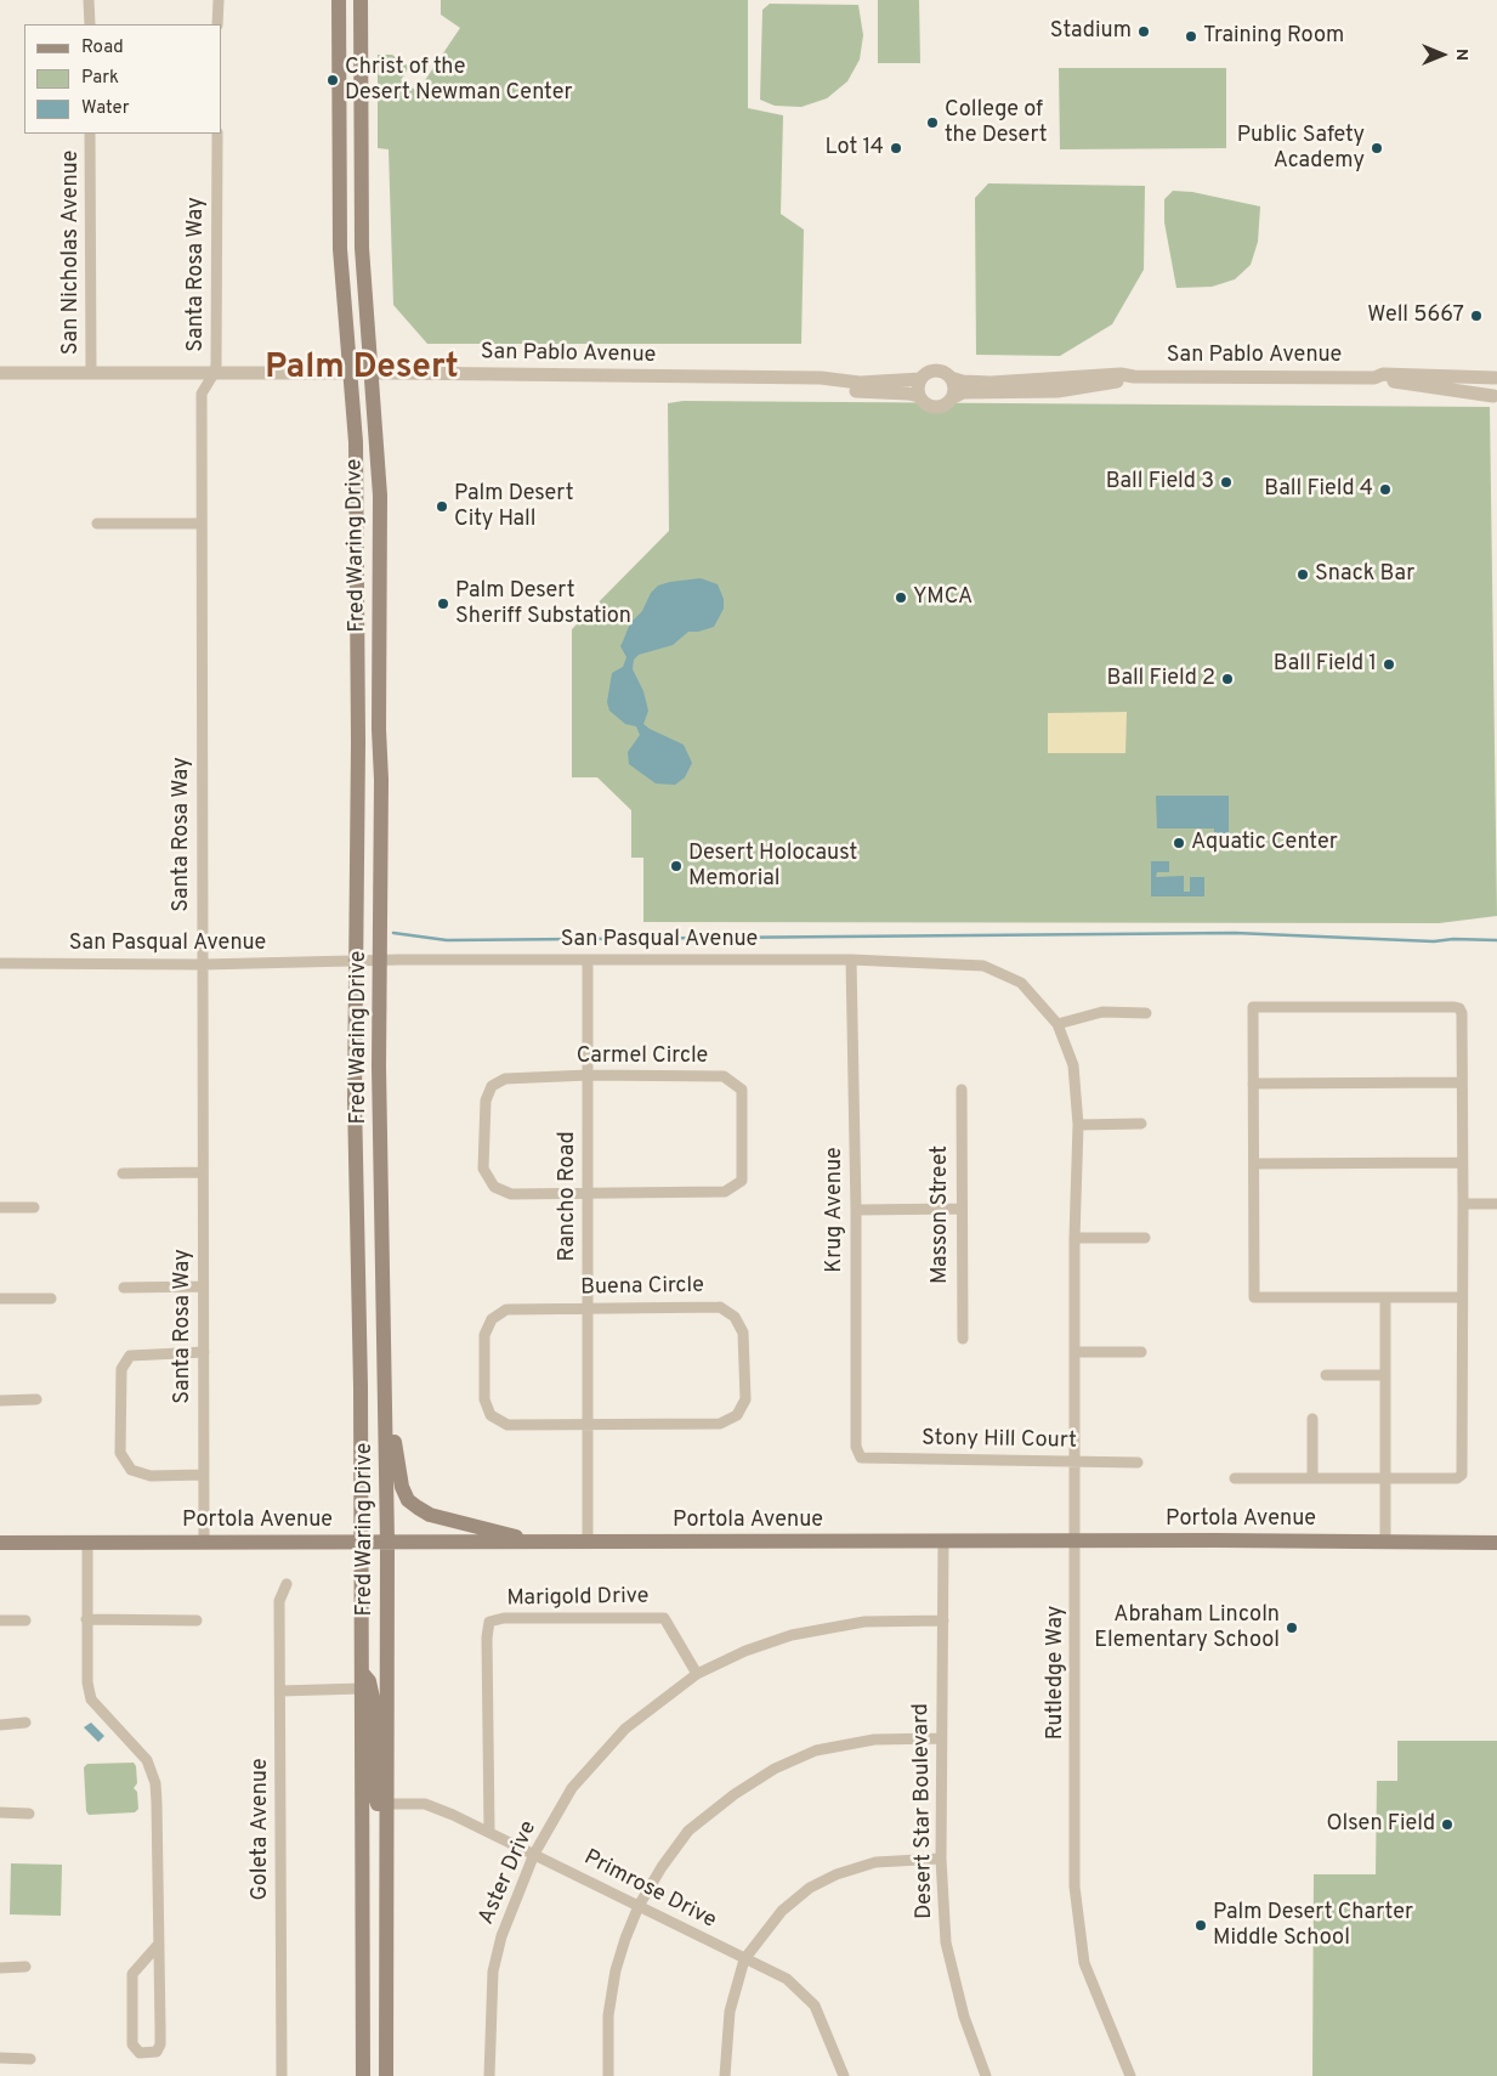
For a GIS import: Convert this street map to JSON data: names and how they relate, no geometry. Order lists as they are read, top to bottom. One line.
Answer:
{"streets":{"main road":["Fred Waring Drive","Portola Avenue"],"street":["San Nicholas Avenue","Santa Rosa Way","San Pablo Avenue","San Pasqual Avenue","Carmel Circle","Rancho Road","Krug Avenue","Masson Street","Buena Circle","Stony Hill Court","Marigold Drive","Rutledge Way","Desert Star Boulevard","Goleta Avenue","Aster Drive","Primrose Drive"]},"crossings":[["San Nicholas Avenue","San Pablo Avenue"],["Santa Rosa Way","San Pablo Avenue"],["Santa Rosa Way","San Pasqual Avenue"],["Santa Rosa Way","Portola Avenue"],["San Pablo Avenue","Fred Waring Drive"],["Fred Waring Drive","San Pasqual Avenue"],["Fred Waring Drive","Portola Avenue"],["Fred Waring Drive","Primrose Drive"],["San Pasqual Avenue","Rancho Road"],["San Pasqual Avenue","Krug Avenue"],["San Pasqual Avenue","Rutledge Way"],["Carmel Circle","Rancho Road"],["Rancho Road","Buena Circle"],["Rancho Road","Portola Avenue"],["Krug Avenue","Stony Hill Court"],["Stony Hill Court","Rutledge Way"],["Portola Avenue","Rutledge Way"],["Portola Avenue","Desert Star Boulevard"],["Marigold Drive","Aster Drive"],["Marigold Drive","Primrose Drive"],["Desert Star Boulevard","Aster Drive"],["Aster Drive","Primrose Drive"]],"districts":["Palm Desert"],"places":["Stadium","Training Room","Christ of the Desert Newman Center","College of the Desert","Lot 14","Public Safety Academy","Well 5667","Ball Field 3","Ball Field 4","Palm Desert City Hall","Snack Bar","YMCA","Palm Desert Sheriff Substation","Ball Field 1","Ball Field 2","Aquatic Center","Desert Holocaust Memorial","Abraham Lincoln Elementary School","Olsen Field","Palm Desert Charter Middle School"],"legend":["Road","Park","Water"],"north":"right"}
